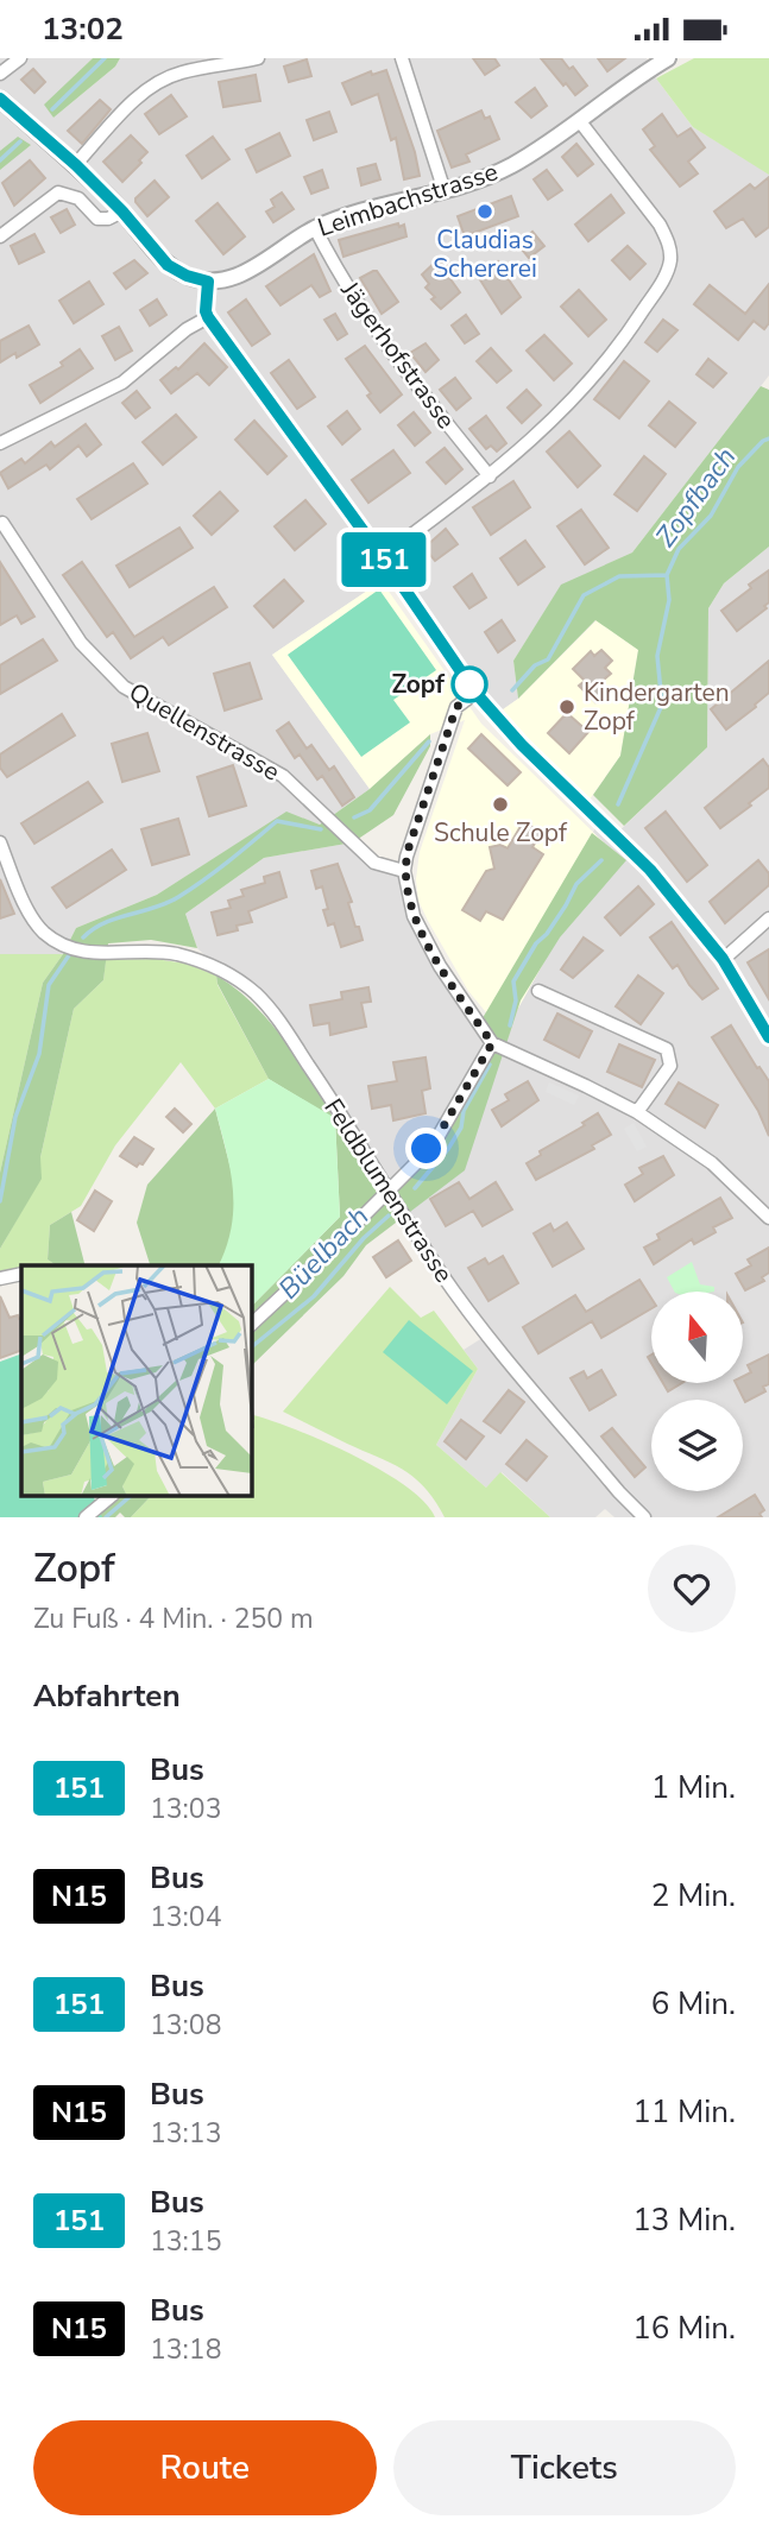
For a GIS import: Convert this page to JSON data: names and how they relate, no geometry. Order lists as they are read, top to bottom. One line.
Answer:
{"streets":{"street":["Leimbachstrasse","Jägerhofstrasse","Quellenstrasse","Feldblumenstrasse"]},"crossings":[["Leimbachstrasse","Jägerhofstrasse"]],"water":["Zopfbach","Büelbach"],"places":["Claudias Schererei","Zopf","Kindergarten Zopf","Schule Zopf"],"lines":["bus line 151"],"north":"top","page":{"status":"13:02","on_map":"151","heading":[["Zopf","Zu Fuß · 4 Min. · 250 m"],"Abfahrten"],"list":[{"mark":"151","name":"Bus","note":"13:03","value":"1 Min."},{"mark":"N15","name":"Bus","note":"13:04","value":"2 Min."},{"mark":"151","name":"Bus","note":"13:08","value":"6 Min."},{"mark":"N15","name":"Bus","note":"13:13","value":"11 Min."},{"mark":"151","name":"Bus","note":"13:15","value":"13 Min."},{"mark":"N15","name":"Bus","note":"13:18","value":"16 Min."}],"buttons":["Route","Tickets"]}}
